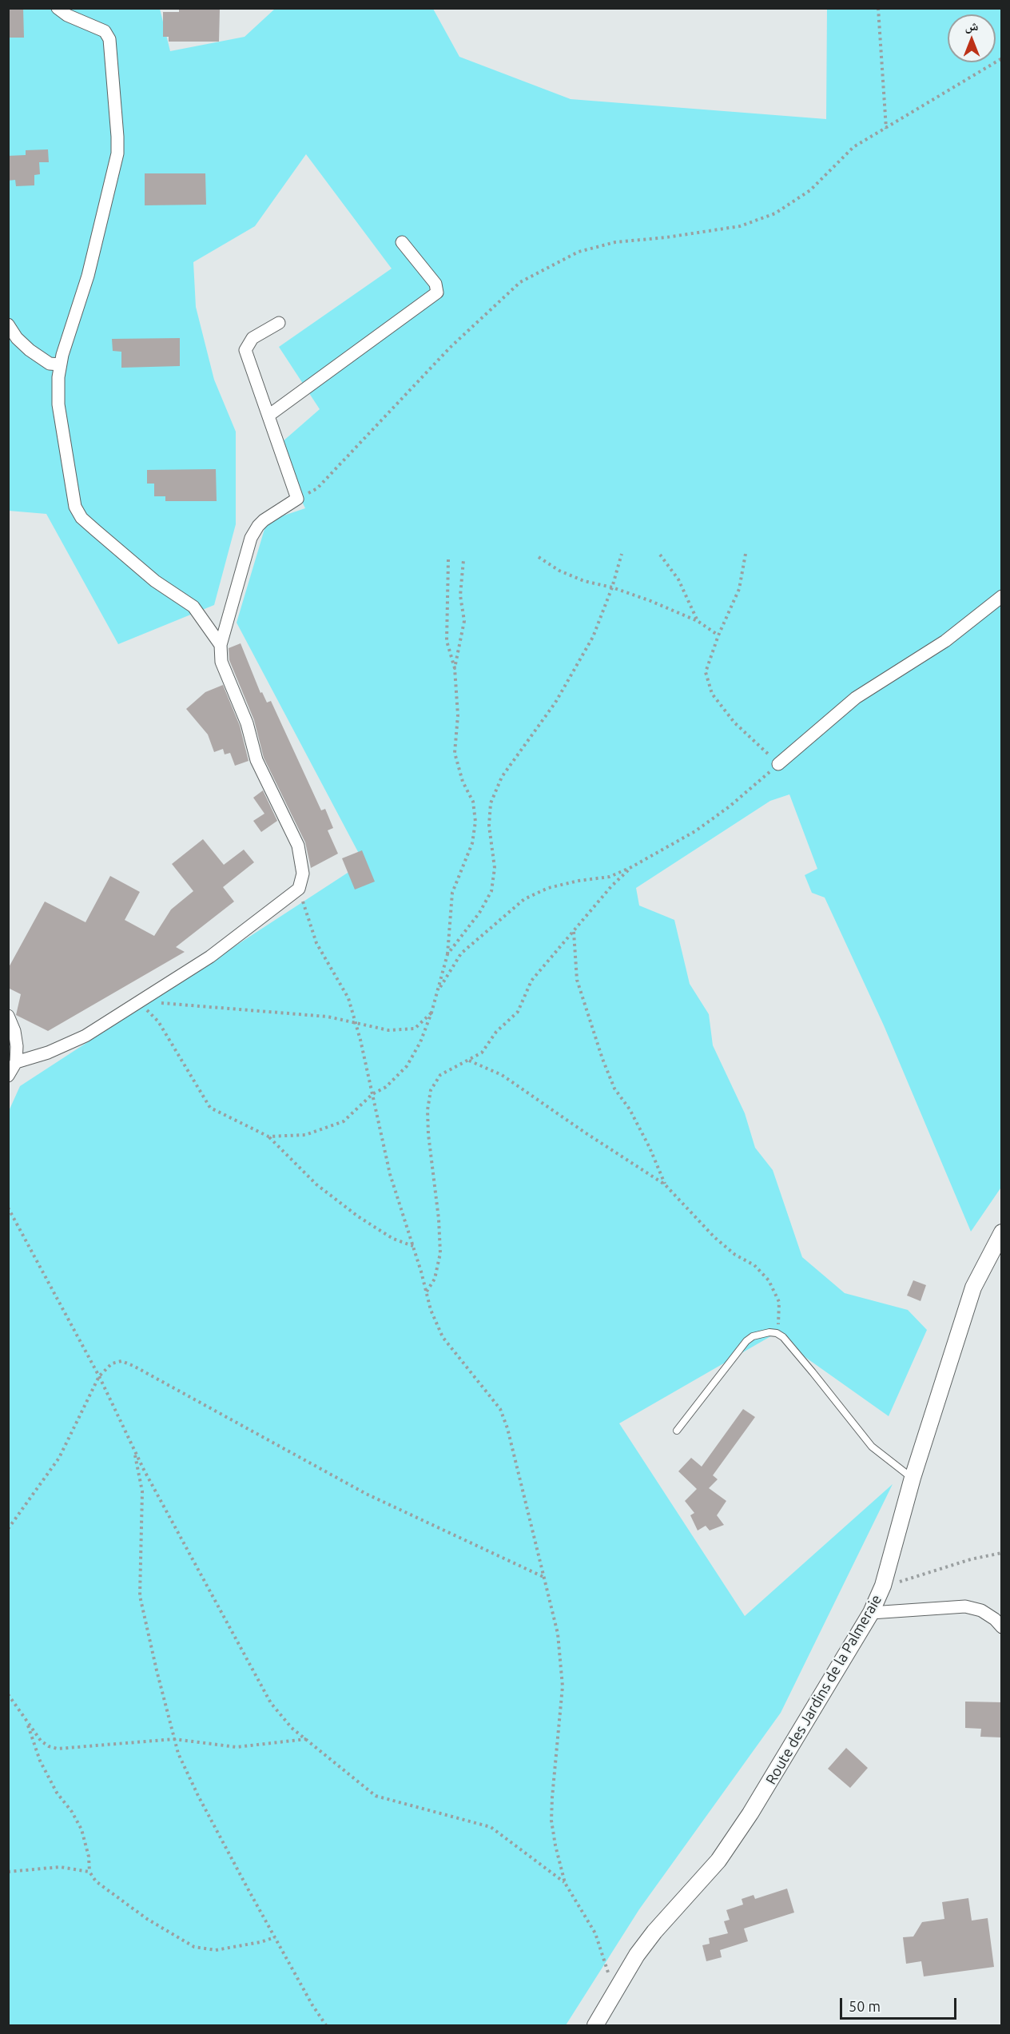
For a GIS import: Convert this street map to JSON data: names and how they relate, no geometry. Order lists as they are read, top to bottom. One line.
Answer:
{"streets":{"street":["Route des Jardins de la Palmeraie"]},"scale_bar":"50 m","north":"top"}
